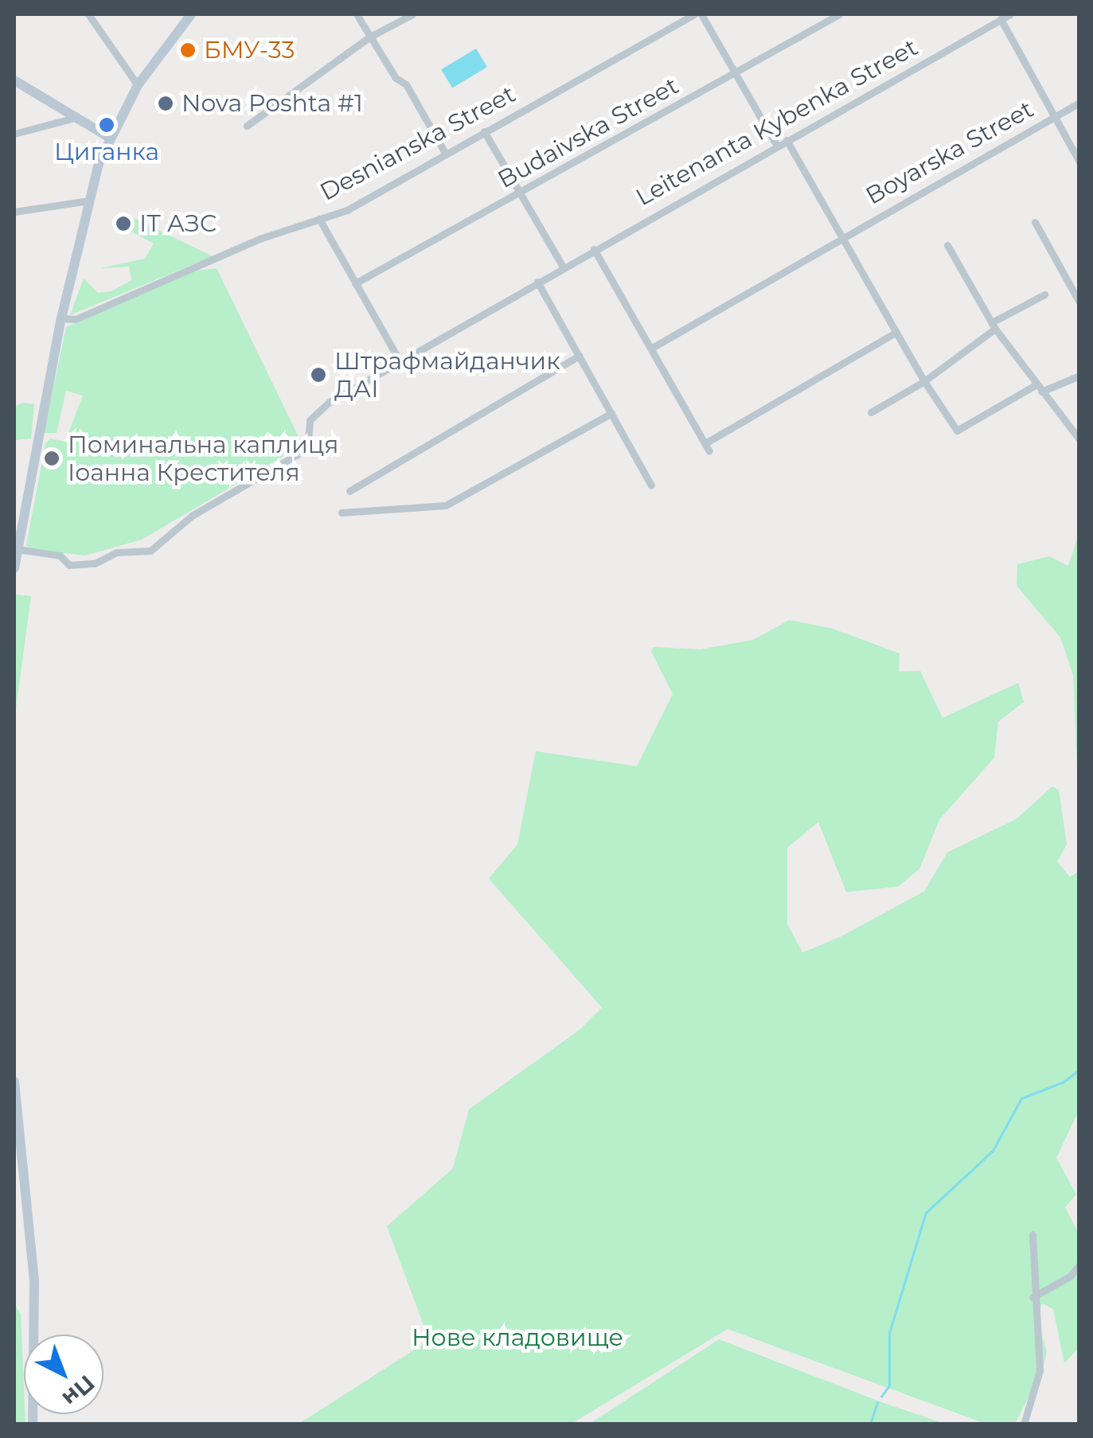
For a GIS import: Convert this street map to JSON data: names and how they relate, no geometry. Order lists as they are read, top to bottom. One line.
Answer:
{"streets":{"street":["Leitenanta Kybenka Street","Budaivska Street","Desnianska Street","Boyarska Street"]},"parks":["Нове кладовище"],"places":["БМУ-33","Nova Poshta #1","Циганка","ІТ АЗС","Штрафмайданчик ДАІ","Поминальна каплиця Іоанна Крестителя"],"north":"bottom right"}
